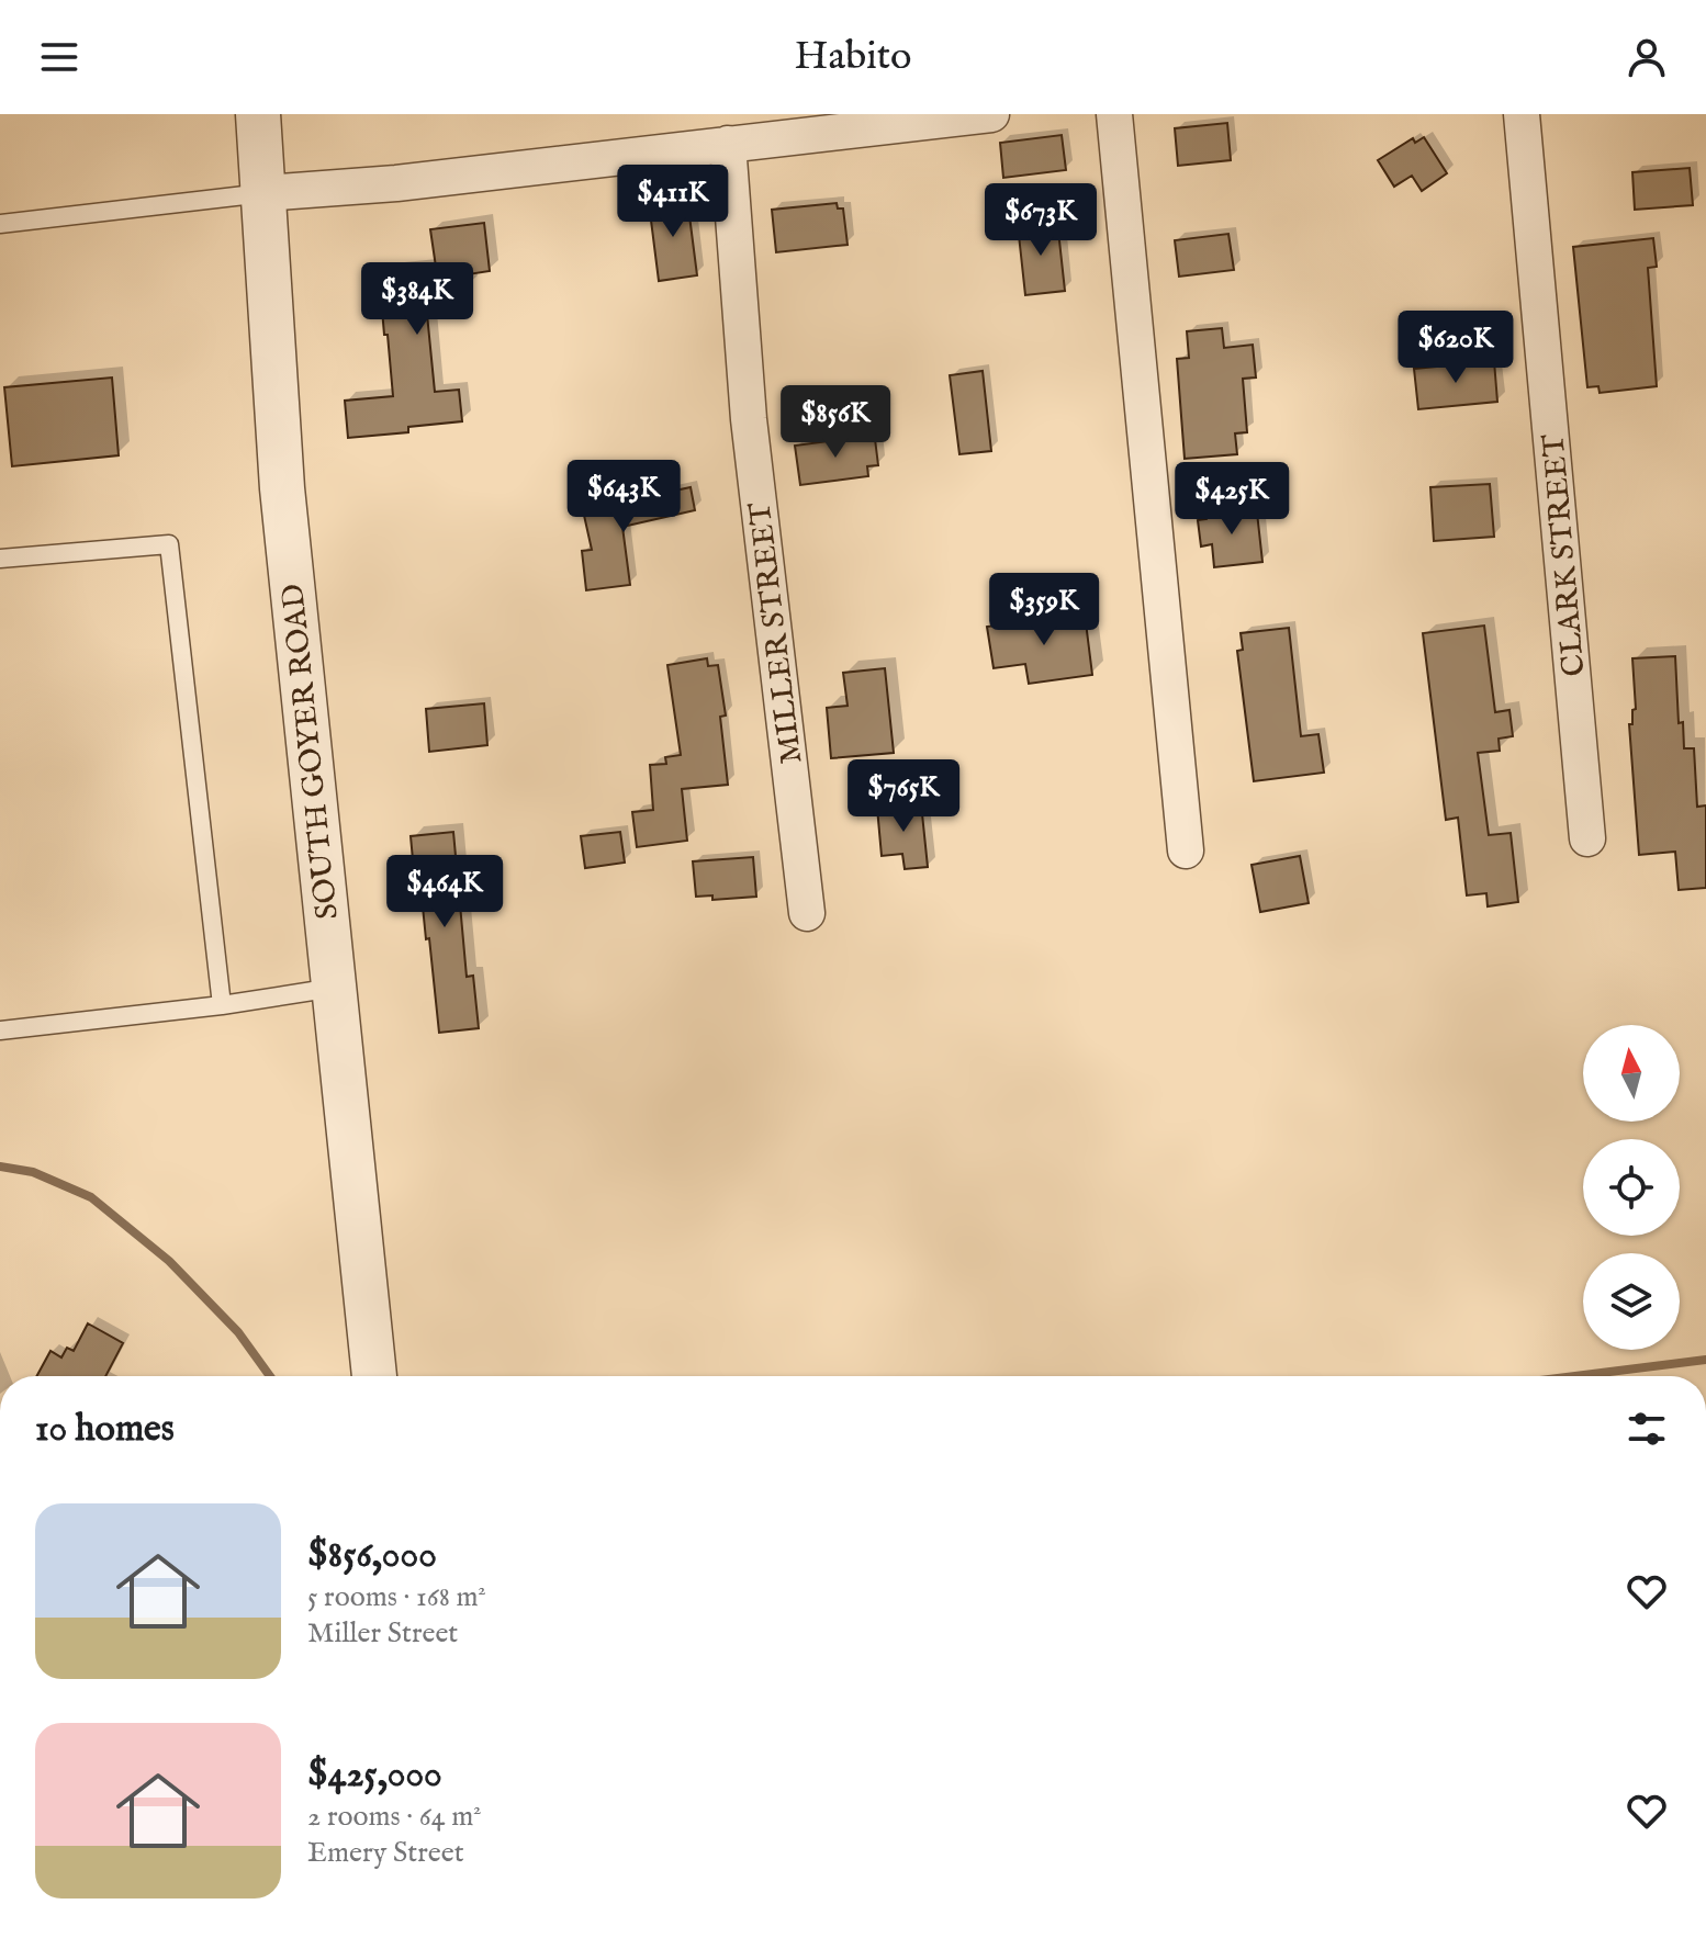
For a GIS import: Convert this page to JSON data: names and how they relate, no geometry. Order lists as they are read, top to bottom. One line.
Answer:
{"streets":{"street":["CLARK STREET","MILLER STREET","SOUTH GOYER ROAD"]},"north":"top","page":{"header":"Habito","price":["$411K","$673K","$384K","$620K","$856K","$643K","$425K","$359K","$765K","$464K"],"heading":"10 homes","list":[{"name":"$856,000","note":"5 rooms · 168 m² · Miller Street"},{"name":"$425,000","note":"2 rooms · 64 m² · Emery Street"}]}}
